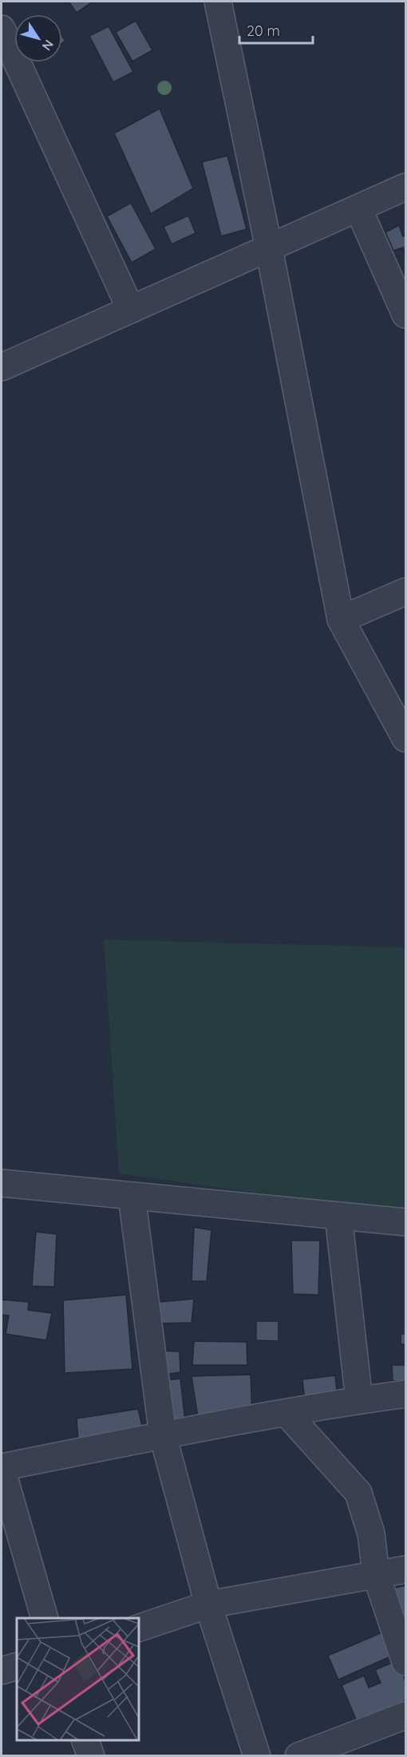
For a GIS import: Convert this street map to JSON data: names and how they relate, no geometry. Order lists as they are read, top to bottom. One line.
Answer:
{"scale_bar":"20 m","north":"bottom right"}
